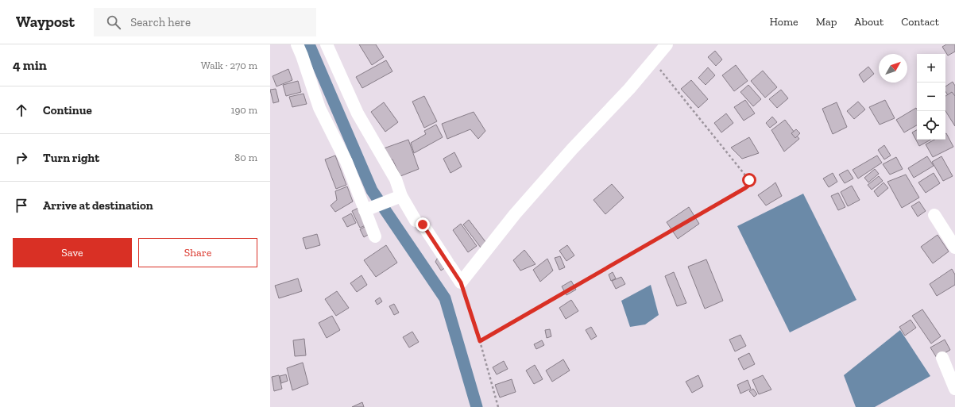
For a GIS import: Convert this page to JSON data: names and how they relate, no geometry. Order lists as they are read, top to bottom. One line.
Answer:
{"north":"top right","page":{"header":"Waypost","search":"Search here","nav":["Home","Map","About","Contact"],"heading":["4 min","Walk · 270 m"],"map_buttons":["+","−"],"list":[["Continue","190 m"],["Turn right","80 m"],"Arrive at destination"],"buttons":["Save","Share"]}}
